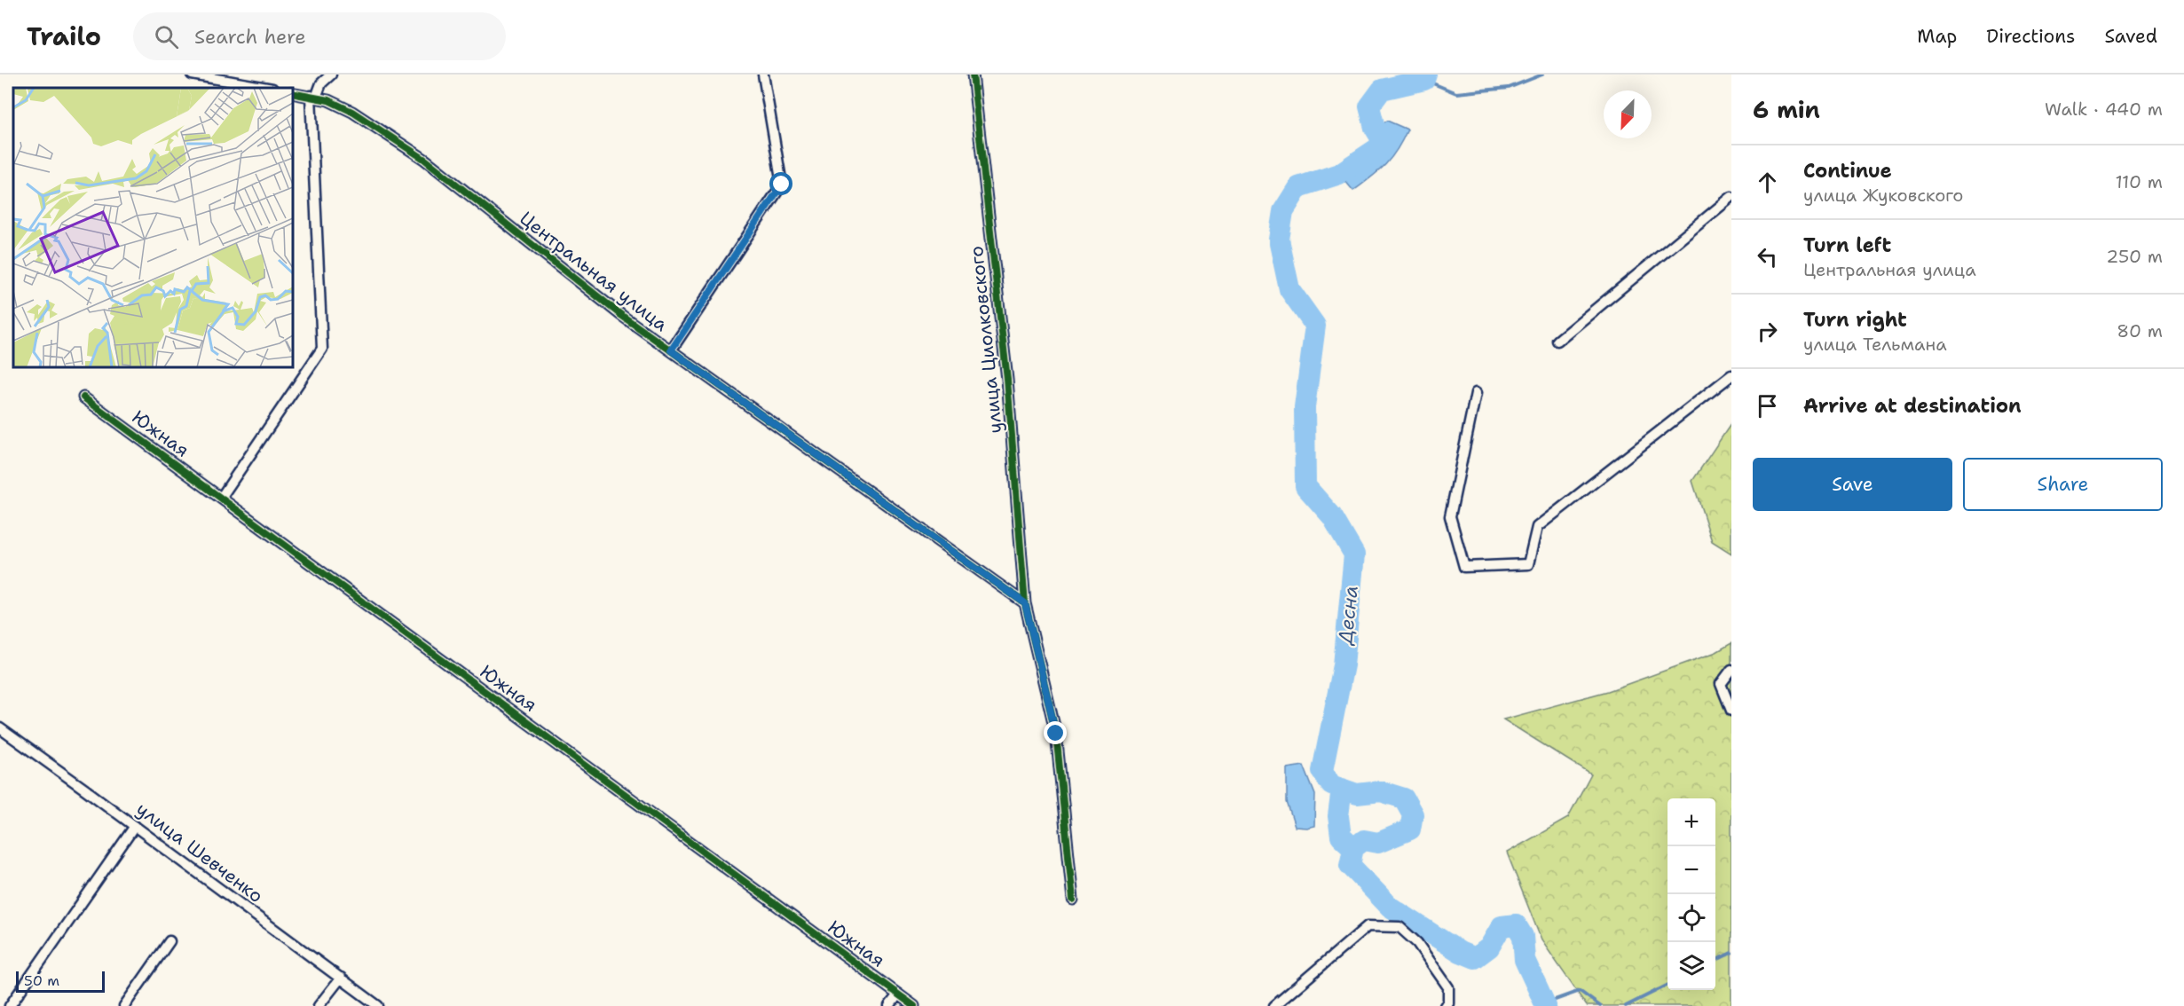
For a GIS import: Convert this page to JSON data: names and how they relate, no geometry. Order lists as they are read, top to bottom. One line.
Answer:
{"streets":{"street":["Центральная улица","улица Циолковского","Южная","улица Шевченко"]},"crossings":[["Центральная улица","улица Циолковского"]],"water":["Десна"],"scale_bar":"50 m","north":"bottom left","page":{"header":"Trailo","search":"Search here","nav":["Map","Directions","Saved"],"heading":["6 min","Walk · 440 m"],"list":[["Continue","улица Жуковского","110 m"],["Turn left","Центральная улица","250 m"],["Turn right","улица Тельмана","80 m"],"Arrive at destination"],"buttons":["Save","Share"],"map_buttons":["+","−"],"scale":"50 m"}}
